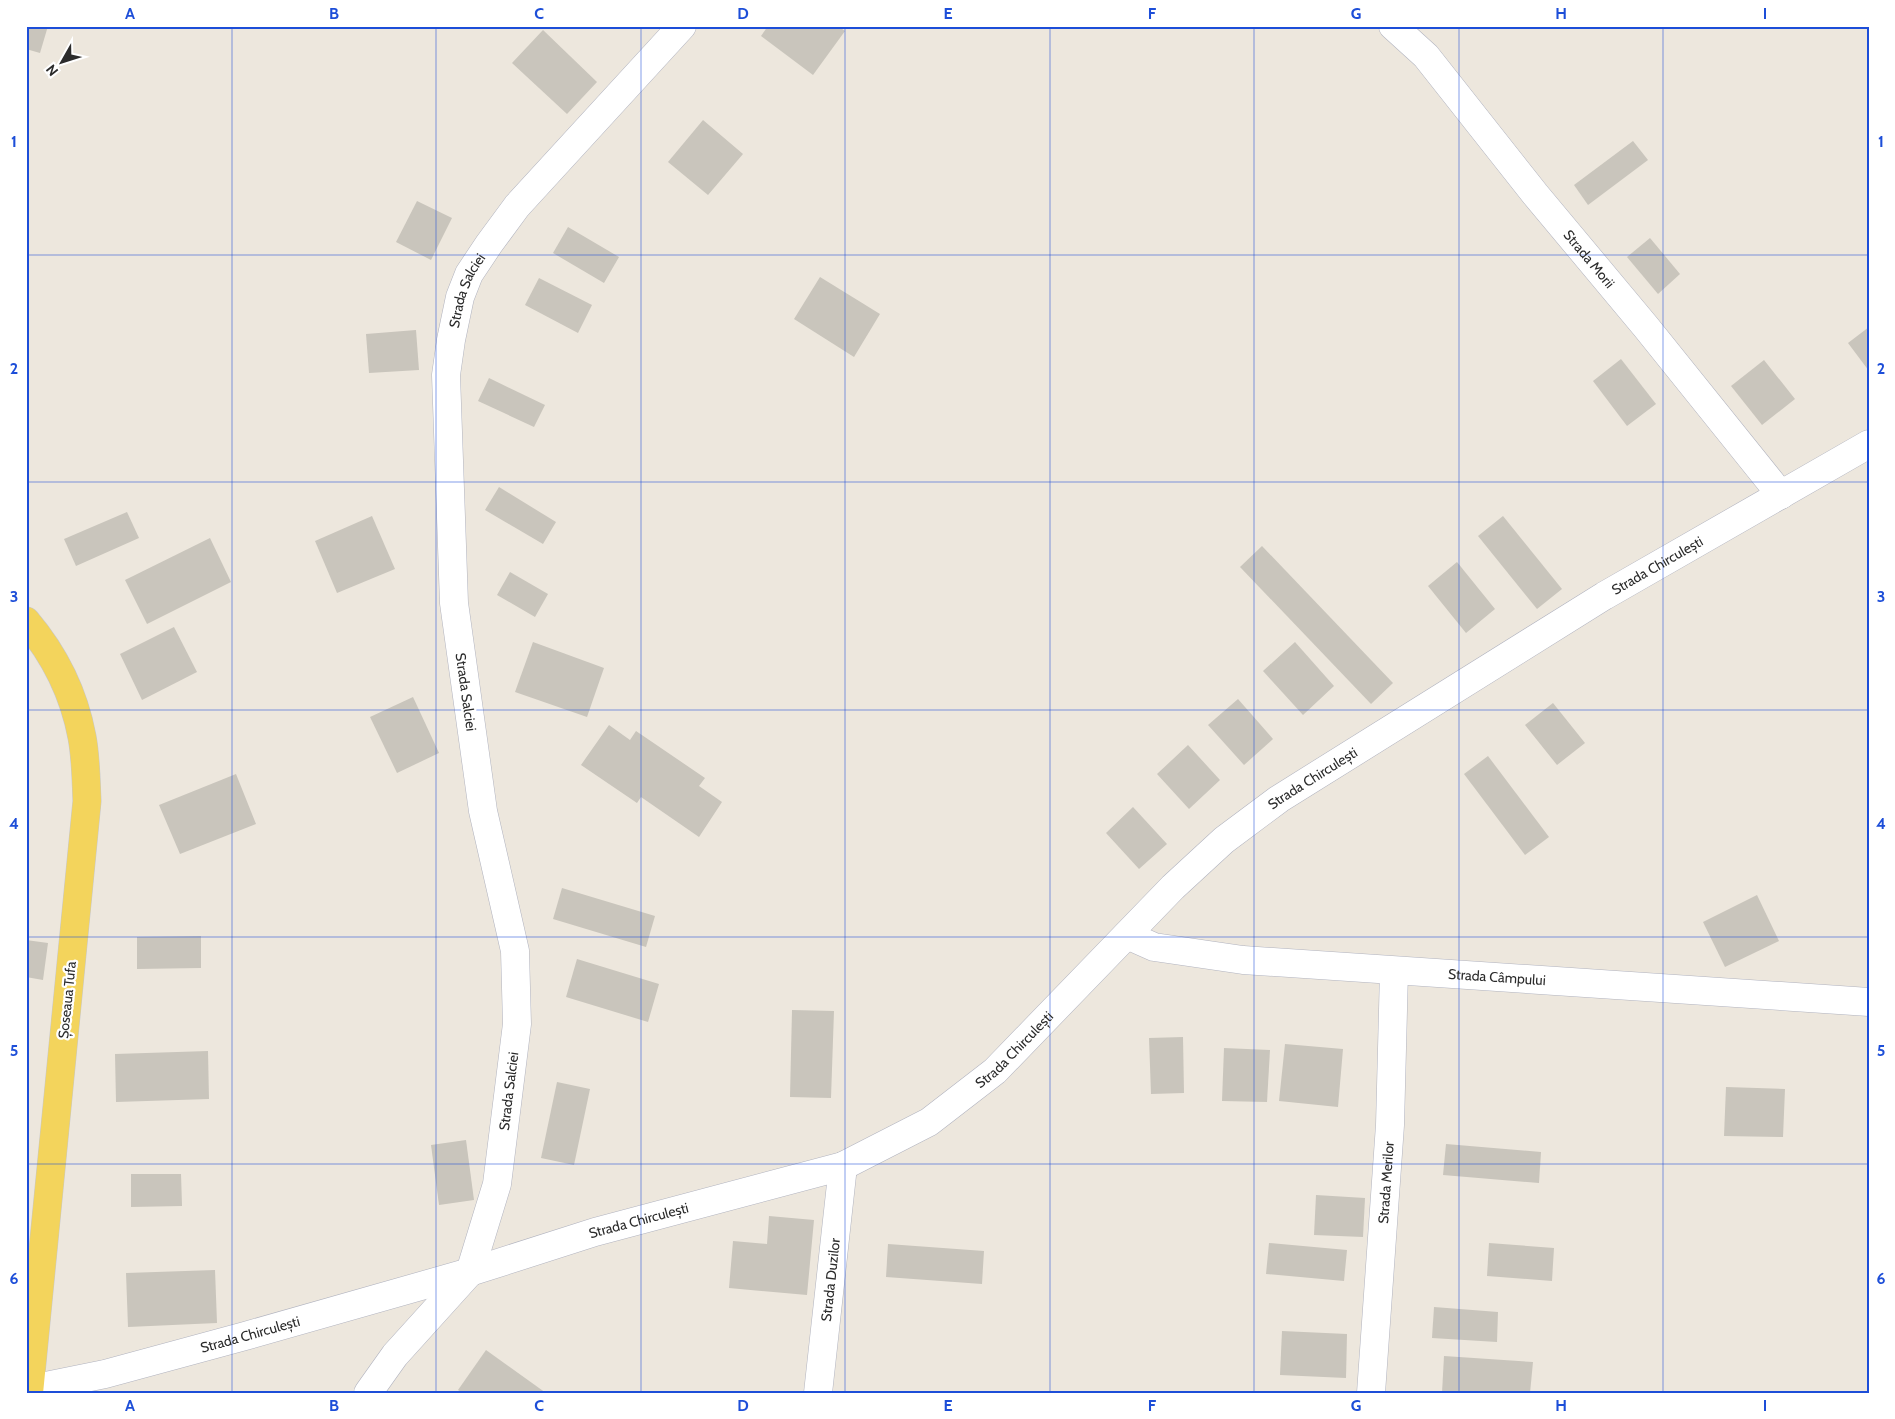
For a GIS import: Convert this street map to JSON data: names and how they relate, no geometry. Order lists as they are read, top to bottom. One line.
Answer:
{"streets":{"main road":["Șoseaua Tufa"],"street":["Strada Morii","Strada Salciei","Strada Chirculești","Strada Câmpului","Strada Merilor","Strada Duzilor"]},"crossings":[["Strada Morii","Strada Chirculești"],["Strada Salciei","Strada Chirculești"],["Strada Chirculești","Strada Câmpului"],["Strada Chirculești","Șoseaua Tufa"],["Strada Chirculești","Strada Duzilor"],["Strada Câmpului","Strada Merilor"]],"north":"bottom left","grid":{"columns":["A","B","C","D","E","F","G","H","I"],"rows":["1","2","3","4","5","6"]}}
